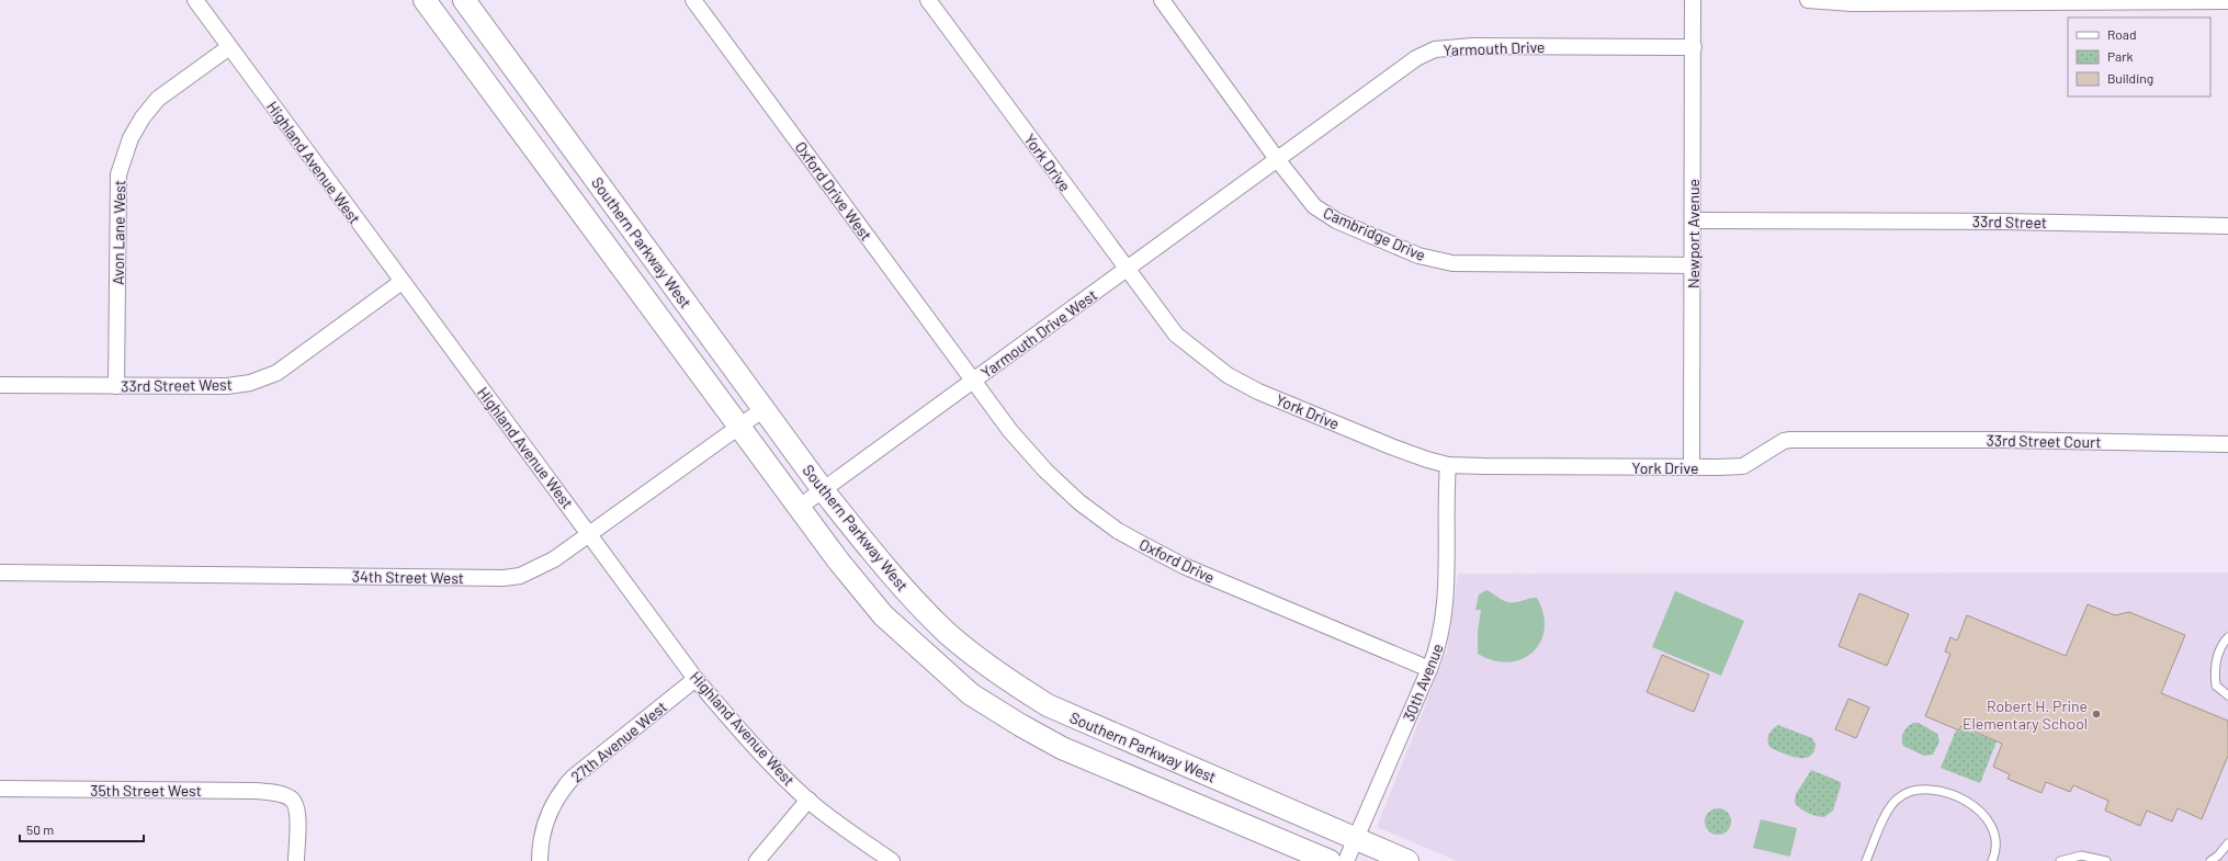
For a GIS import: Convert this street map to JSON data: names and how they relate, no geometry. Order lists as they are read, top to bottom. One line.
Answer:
{"streets":{"street":["Yarmouth Drive","Highland Avenue West","York Drive","Oxford Drive West","33rd Street","Avon Lane West","Cambridge Drive","Newport Avenue","Southern Parkway West","Yarmouth Drive West","33rd Street West","33rd Street Court","Oxford Drive","34th Street West","30th Avenue","27th Avenue West","35th Street West"]},"crossings":[["Yarmouth Drive","Cambridge Drive"],["Yarmouth Drive","Newport Avenue"],["Yarmouth Drive","Yarmouth Drive West"],["Highland Avenue West","Avon Lane West"],["Highland Avenue West","33rd Street West"],["Highland Avenue West","34th Street West"],["Highland Avenue West","27th Avenue West"],["York Drive","Newport Avenue"],["York Drive","Yarmouth Drive West"],["York Drive","33rd Street Court"],["York Drive","30th Avenue"],["Oxford Drive West","Yarmouth Drive West"],["Oxford Drive West","Oxford Drive"],["33rd Street","Newport Avenue"],["Avon Lane West","33rd Street West"],["Cambridge Drive","Newport Avenue"],["Cambridge Drive","Yarmouth Drive West"],["Southern Parkway West","Yarmouth Drive West"],["Southern Parkway West","34th Street West"],["Southern Parkway West","30th Avenue"],["Yarmouth Drive West","Oxford Drive"],["Oxford Drive","30th Avenue"]],"places":["Robert H. Prine Elementary School"],"legend":["Road","Park","Building"],"scale_bar":"50 m"}
